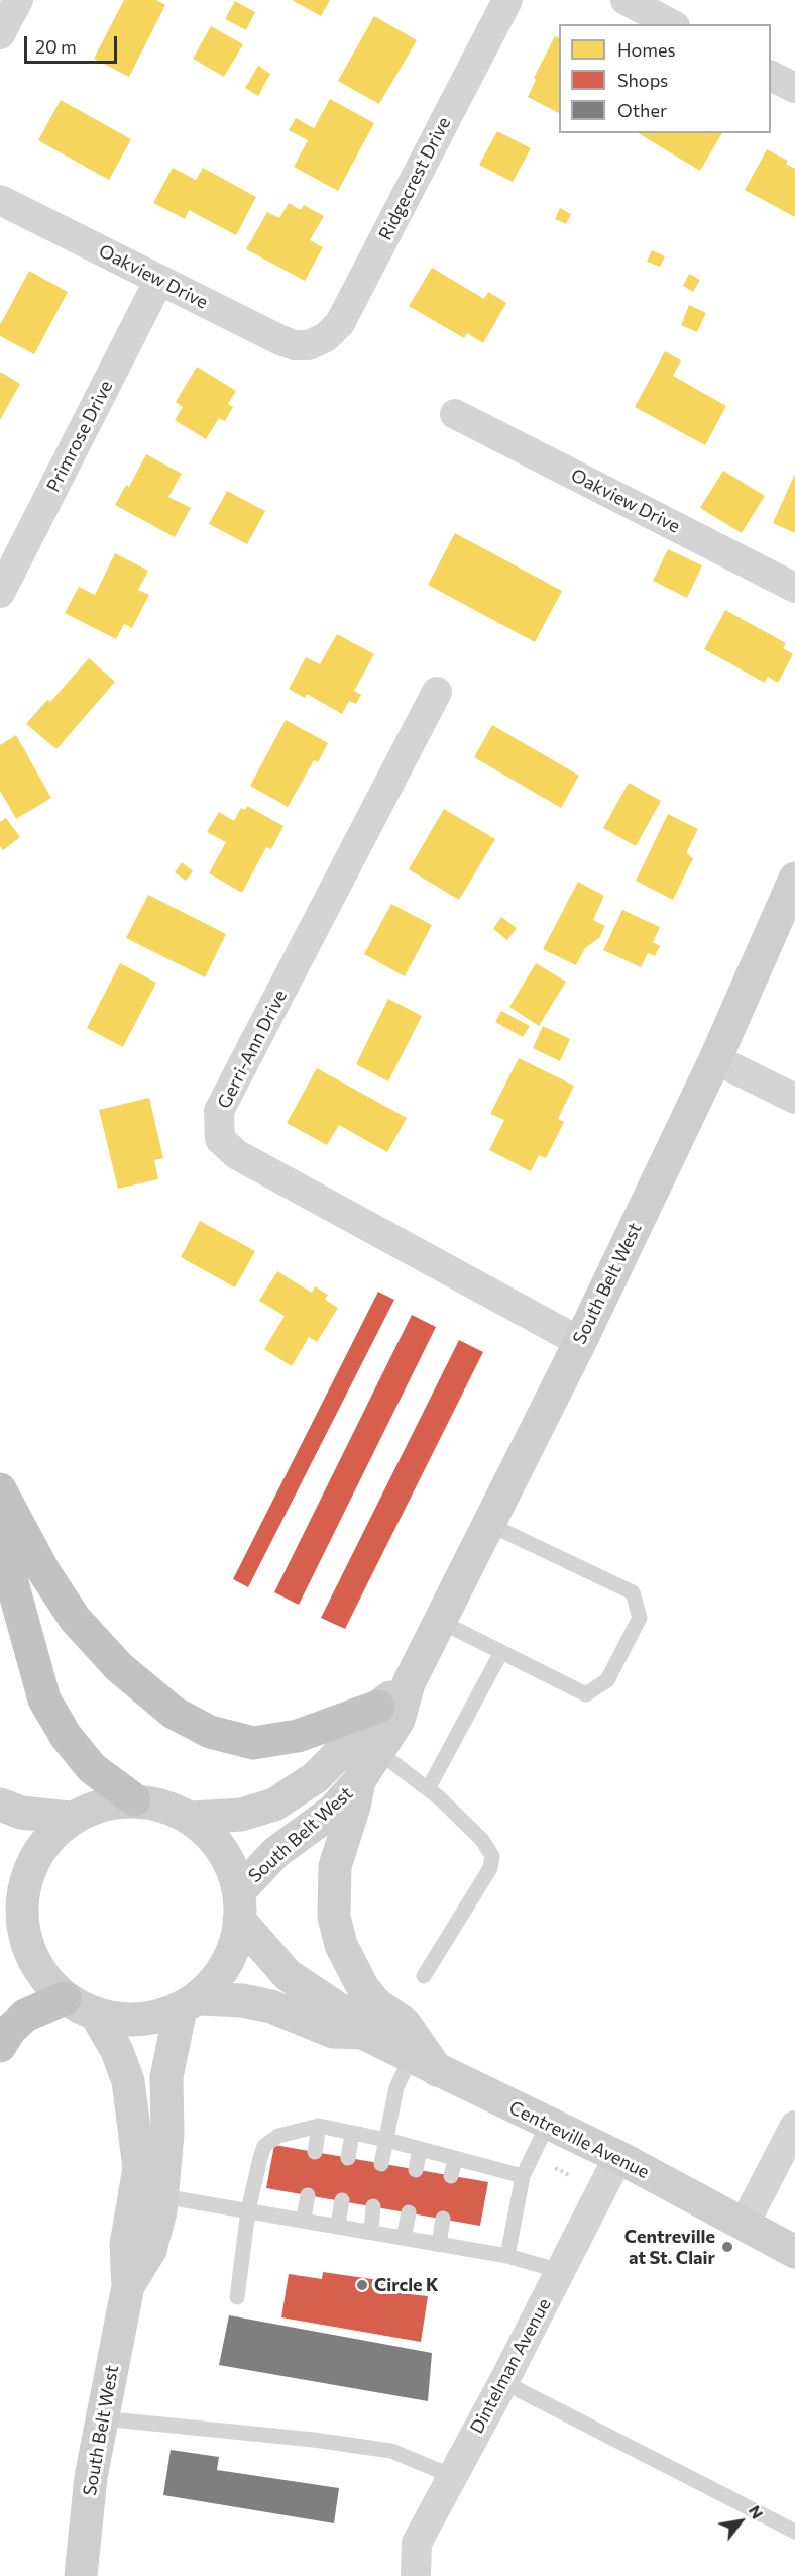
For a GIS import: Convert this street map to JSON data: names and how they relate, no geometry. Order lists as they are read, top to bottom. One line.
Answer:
{"streets":{"main road":["South Belt West","Centreville Avenue"],"street":["Ridgecrest Drive","Oakview Drive","Primrose Drive","Gerri-Ann Drive","Dintelman Avenue"]},"crossings":[["Ridgecrest Drive","Oakview Drive"],["Oakview Drive","Primrose Drive"],["Gerri-Ann Drive","South Belt West"],["South Belt West","Centreville Avenue"],["Centreville Avenue","Dintelman Avenue"]],"places":["Centreville at St. Clair","Circle K"],"legend":["Homes","Shops","Other"],"scale_bar":"20 m","north":"top right"}
